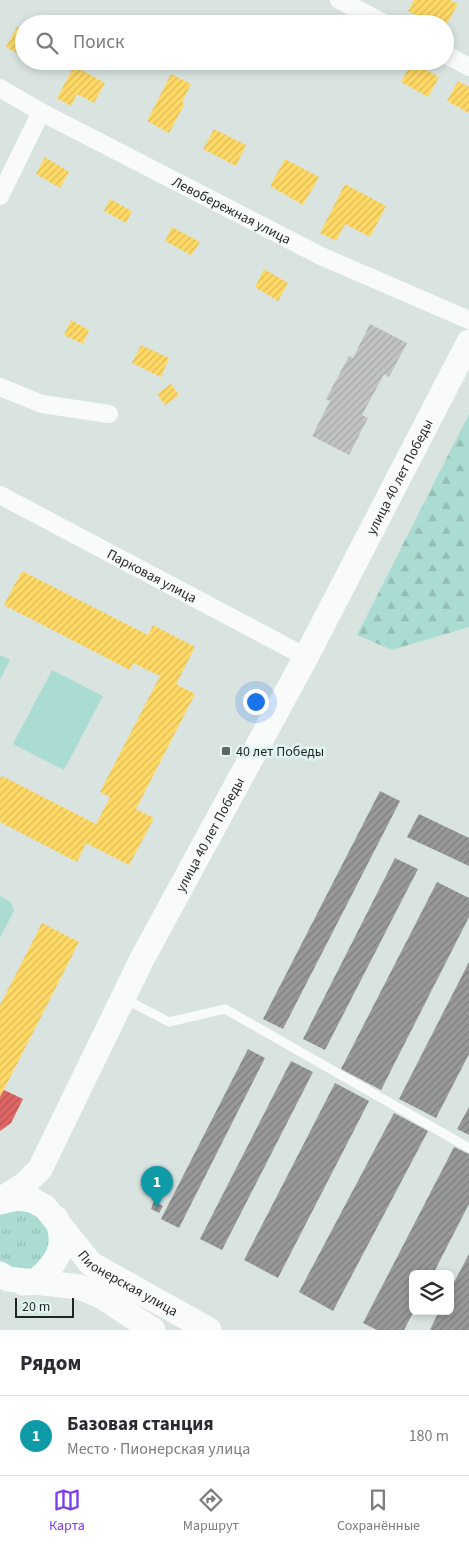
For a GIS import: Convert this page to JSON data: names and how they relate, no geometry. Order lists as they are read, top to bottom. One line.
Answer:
{"streets":{"main road":["улица 40 лет Победы","Пионерская улица"],"street":["Левобережная улица","Парковая улица"]},"crossings":[["улица 40 лет Победы","Парковая улица"]],"places":{"transit":["40 лет Победы"]},"scale_bar":"20 m","page":{"search":"Поиск","pins":"1","scale":"20 m","heading":"Рядом","list":[{"mark":"1","name":"Базовая станция","note":"Место · Пионерская улица","value":"180 m"}],"nav":["Карта","Маршрут","Сохранённые"]}}
